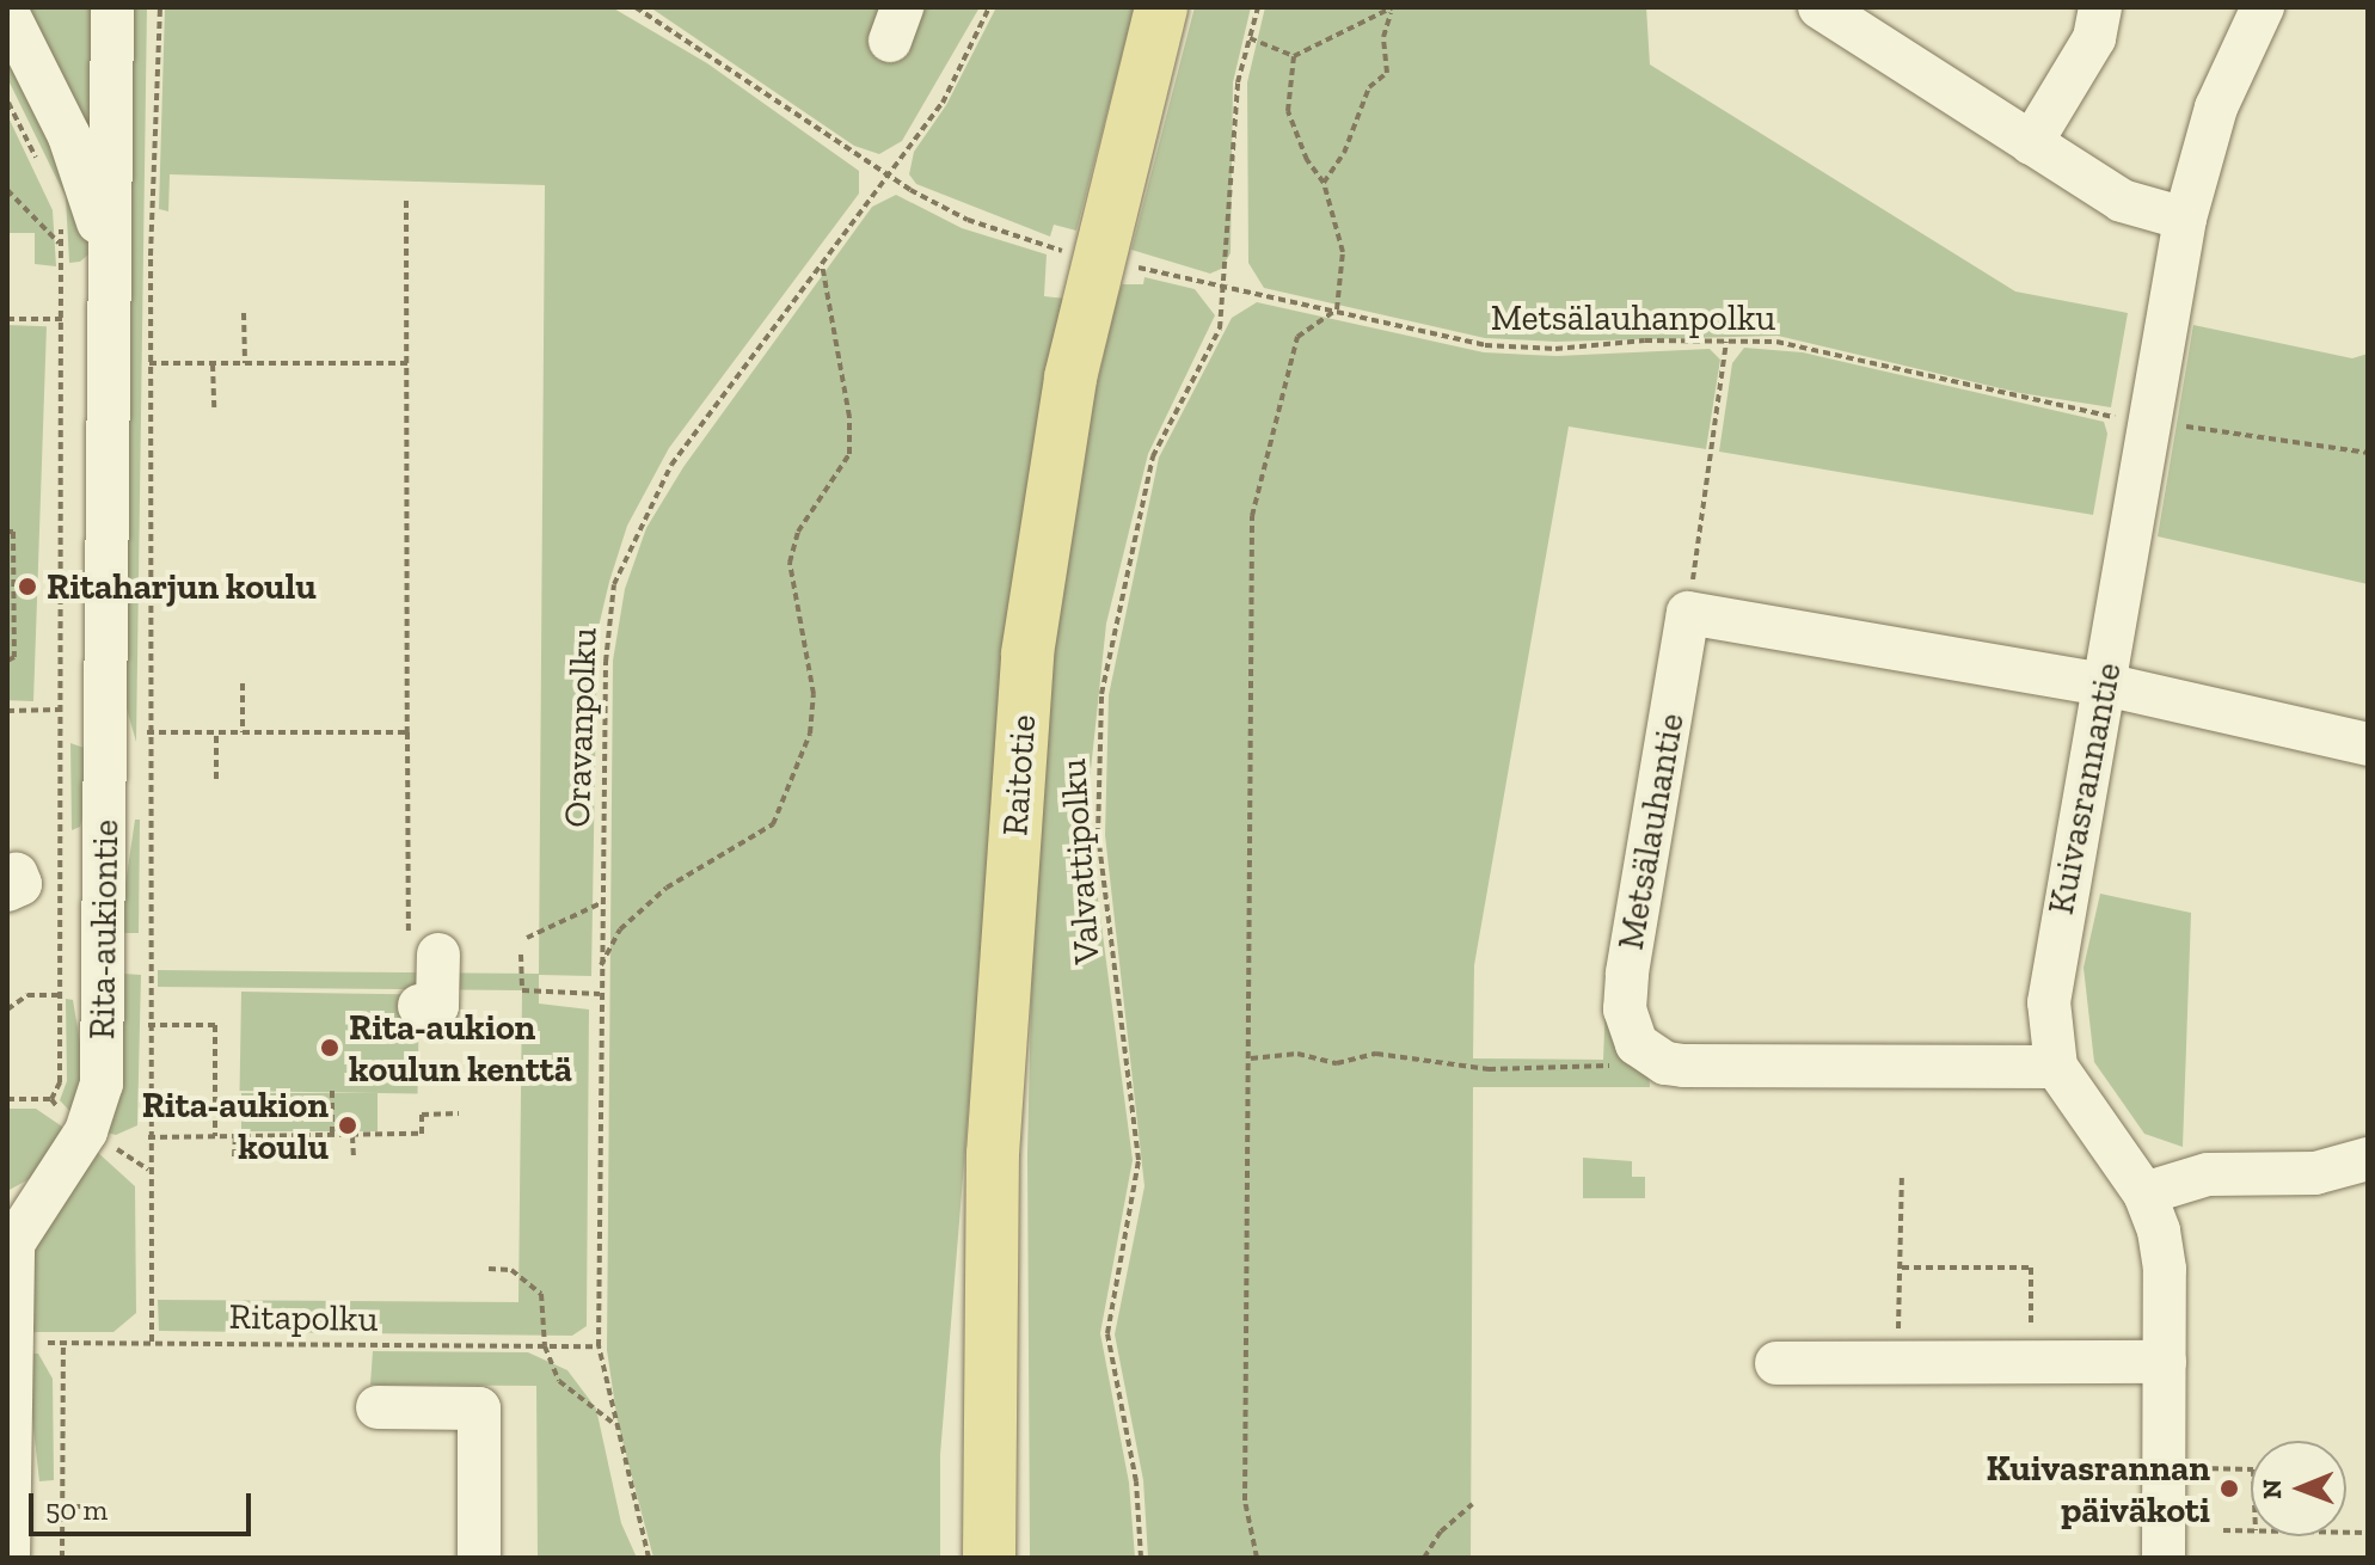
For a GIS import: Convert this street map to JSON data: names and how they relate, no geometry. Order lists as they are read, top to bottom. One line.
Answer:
{"streets":{"main road":["Raitotie"],"street":["Kuivasrannantie","Metsälauhantie","Rita-aukiontie"],"path":["Metsälauhanpolku","Oravanpolku","Valvattipolku","Ritapolku"]},"crossings":[["Metsälauhanpolku","Kuivasrannantie"],["Metsälauhanpolku","Valvattipolku"],["Oravanpolku","Ritapolku"],["Rita-aukiontie","Ritapolku"]],"places":["Ritaharjun koulu","Rita-aukion koulun kenttä","Rita-aukion koulu","Kuivasrannan päiväkoti"],"scale_bar":"50 m","north":"left"}
